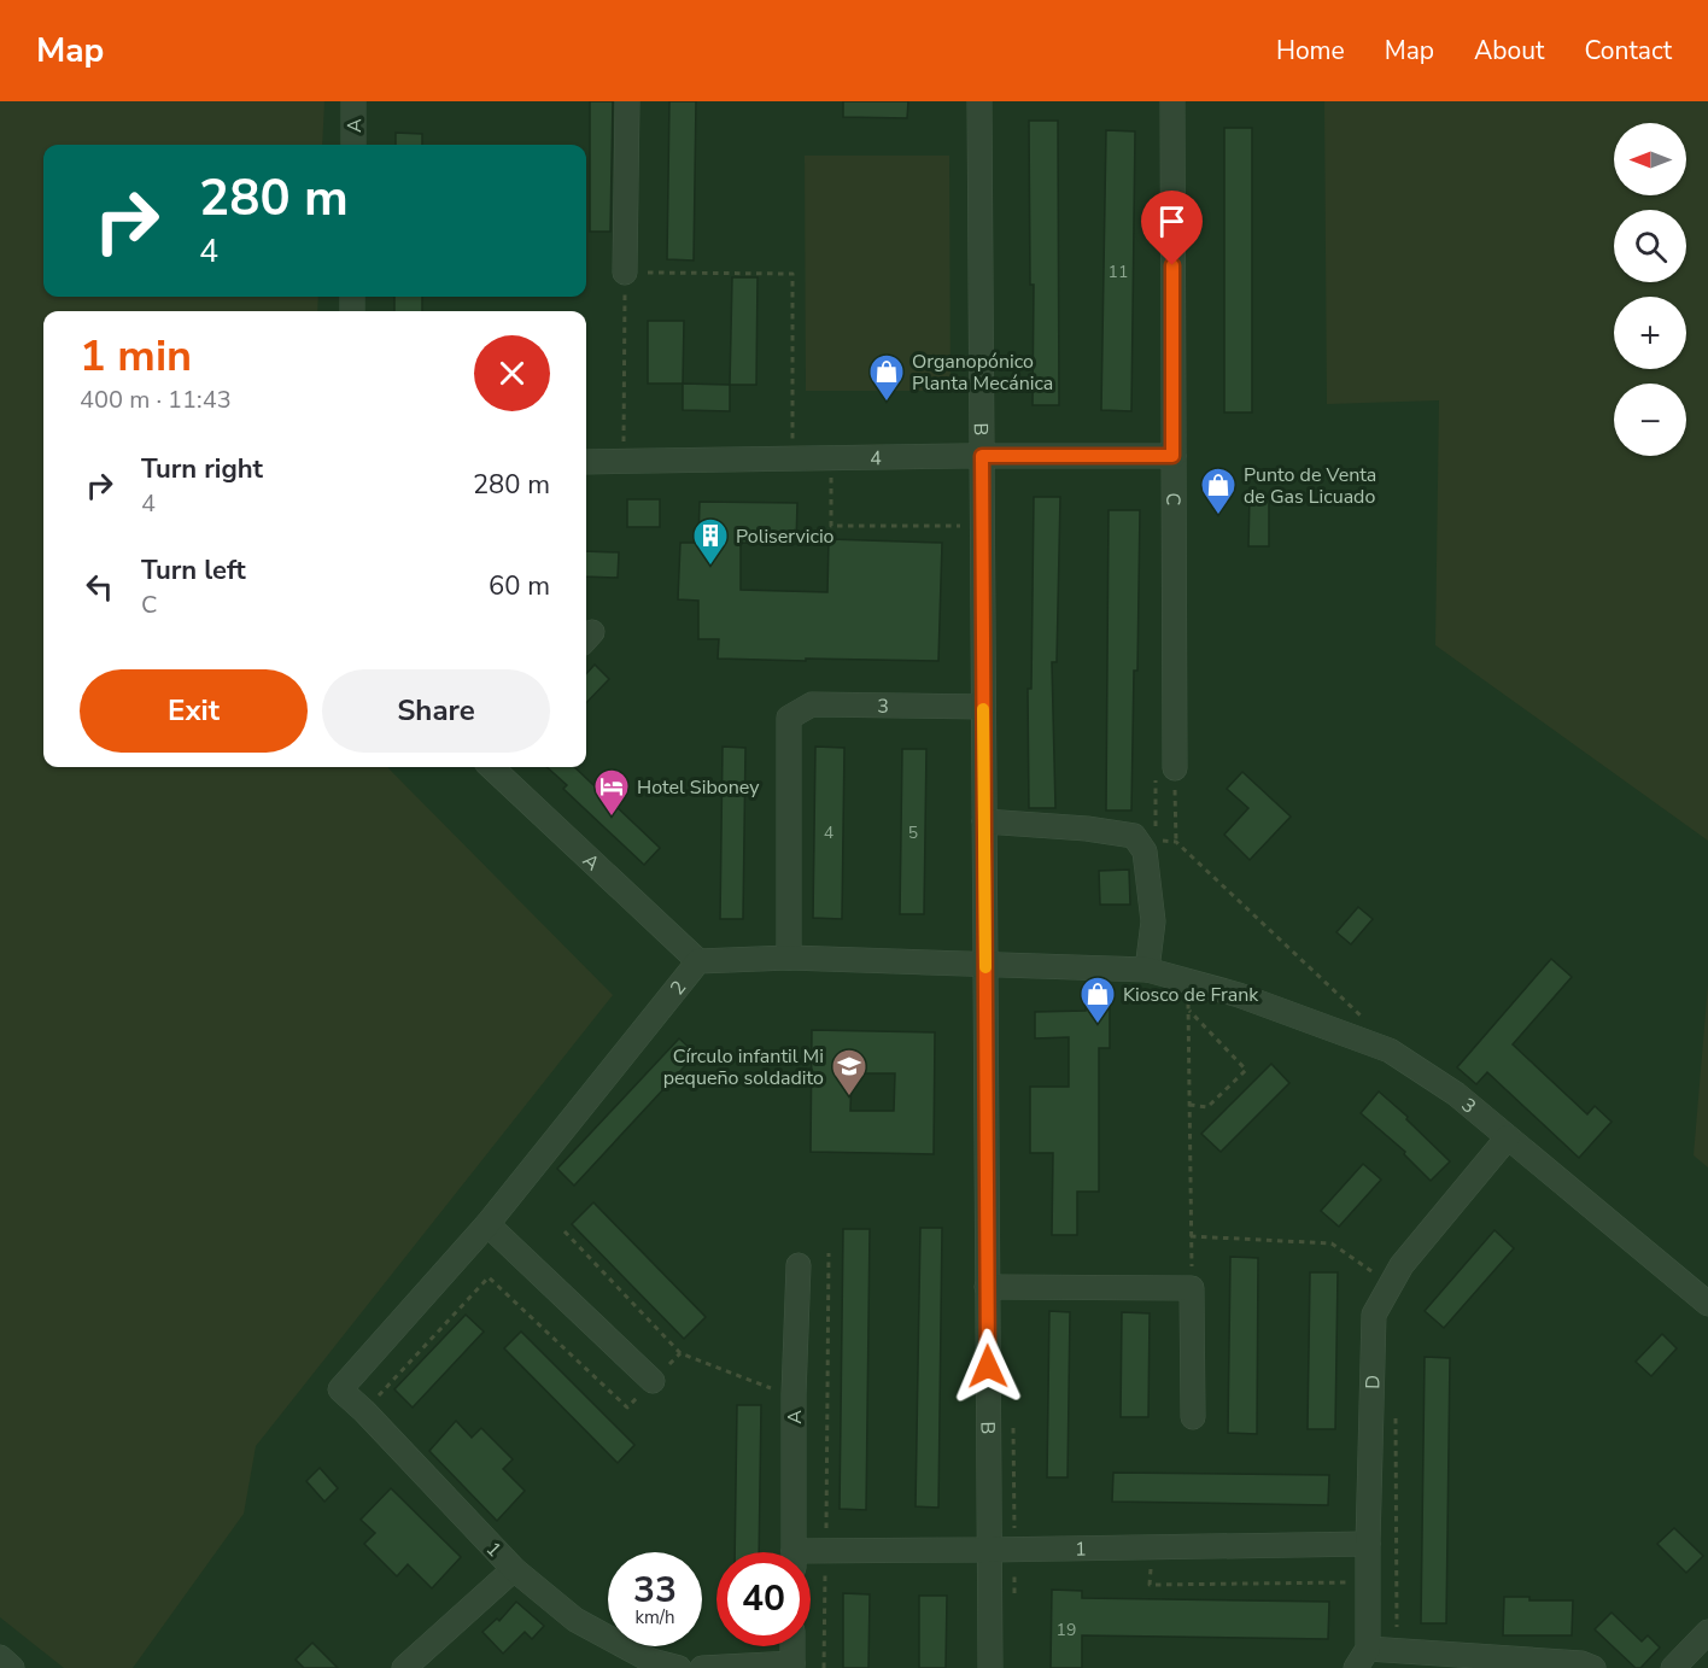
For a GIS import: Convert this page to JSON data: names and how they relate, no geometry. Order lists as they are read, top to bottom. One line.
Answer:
{"streets":{"street":["A","B","4","C","3","2","D","1"]},"crossings":[["A","2"],["B","4"],["B","3"],["B","2"],["B","1"],["4","C"],["3","2"],["3","D"],["2","1"],["D","1"]],"places":{"shop":["Organopónico Planta Mecánica","Punto de Venta de Gas Licuado","Kiosco de Frank"],"building":["Poliservicio"],"hotel":["Hotel Siboney"],"school or university":["Círculo infantil Mi pequeño soldadito"]},"house_numbers":["11","4","5","19"],"north":"left","page":{"header":"Map","nav":["Home","Map","About","Contact"],"map_buttons":["+","−"],"turn":["280 m","4"],"heading":["1 min","400 m · 11:43"],"list":[{"name":"Turn right","note":"4","value":"280 m"},{"name":"Turn left","note":"C","value":"60 m"}],"buttons":["Exit","Share"],"speed":"33 km/h","limit":"40"}}
